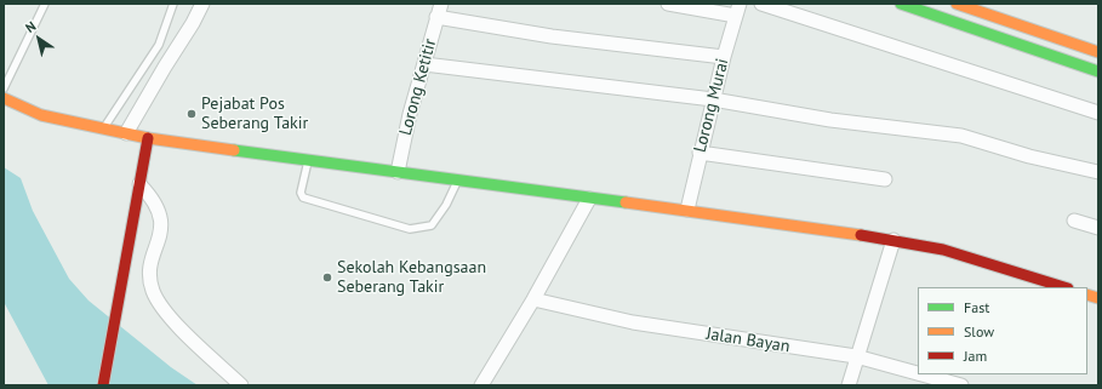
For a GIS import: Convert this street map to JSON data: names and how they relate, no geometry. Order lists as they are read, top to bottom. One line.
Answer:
{"streets":{"street":["Lorong Ketitir","Lorong Murai","Jalan Bayan"]},"places":["Pejabat Pos Seberang Takir","Sekolah Kebangsaan Seberang Takir"],"legend":["Fast","Slow","Jam"],"north":"top left"}
